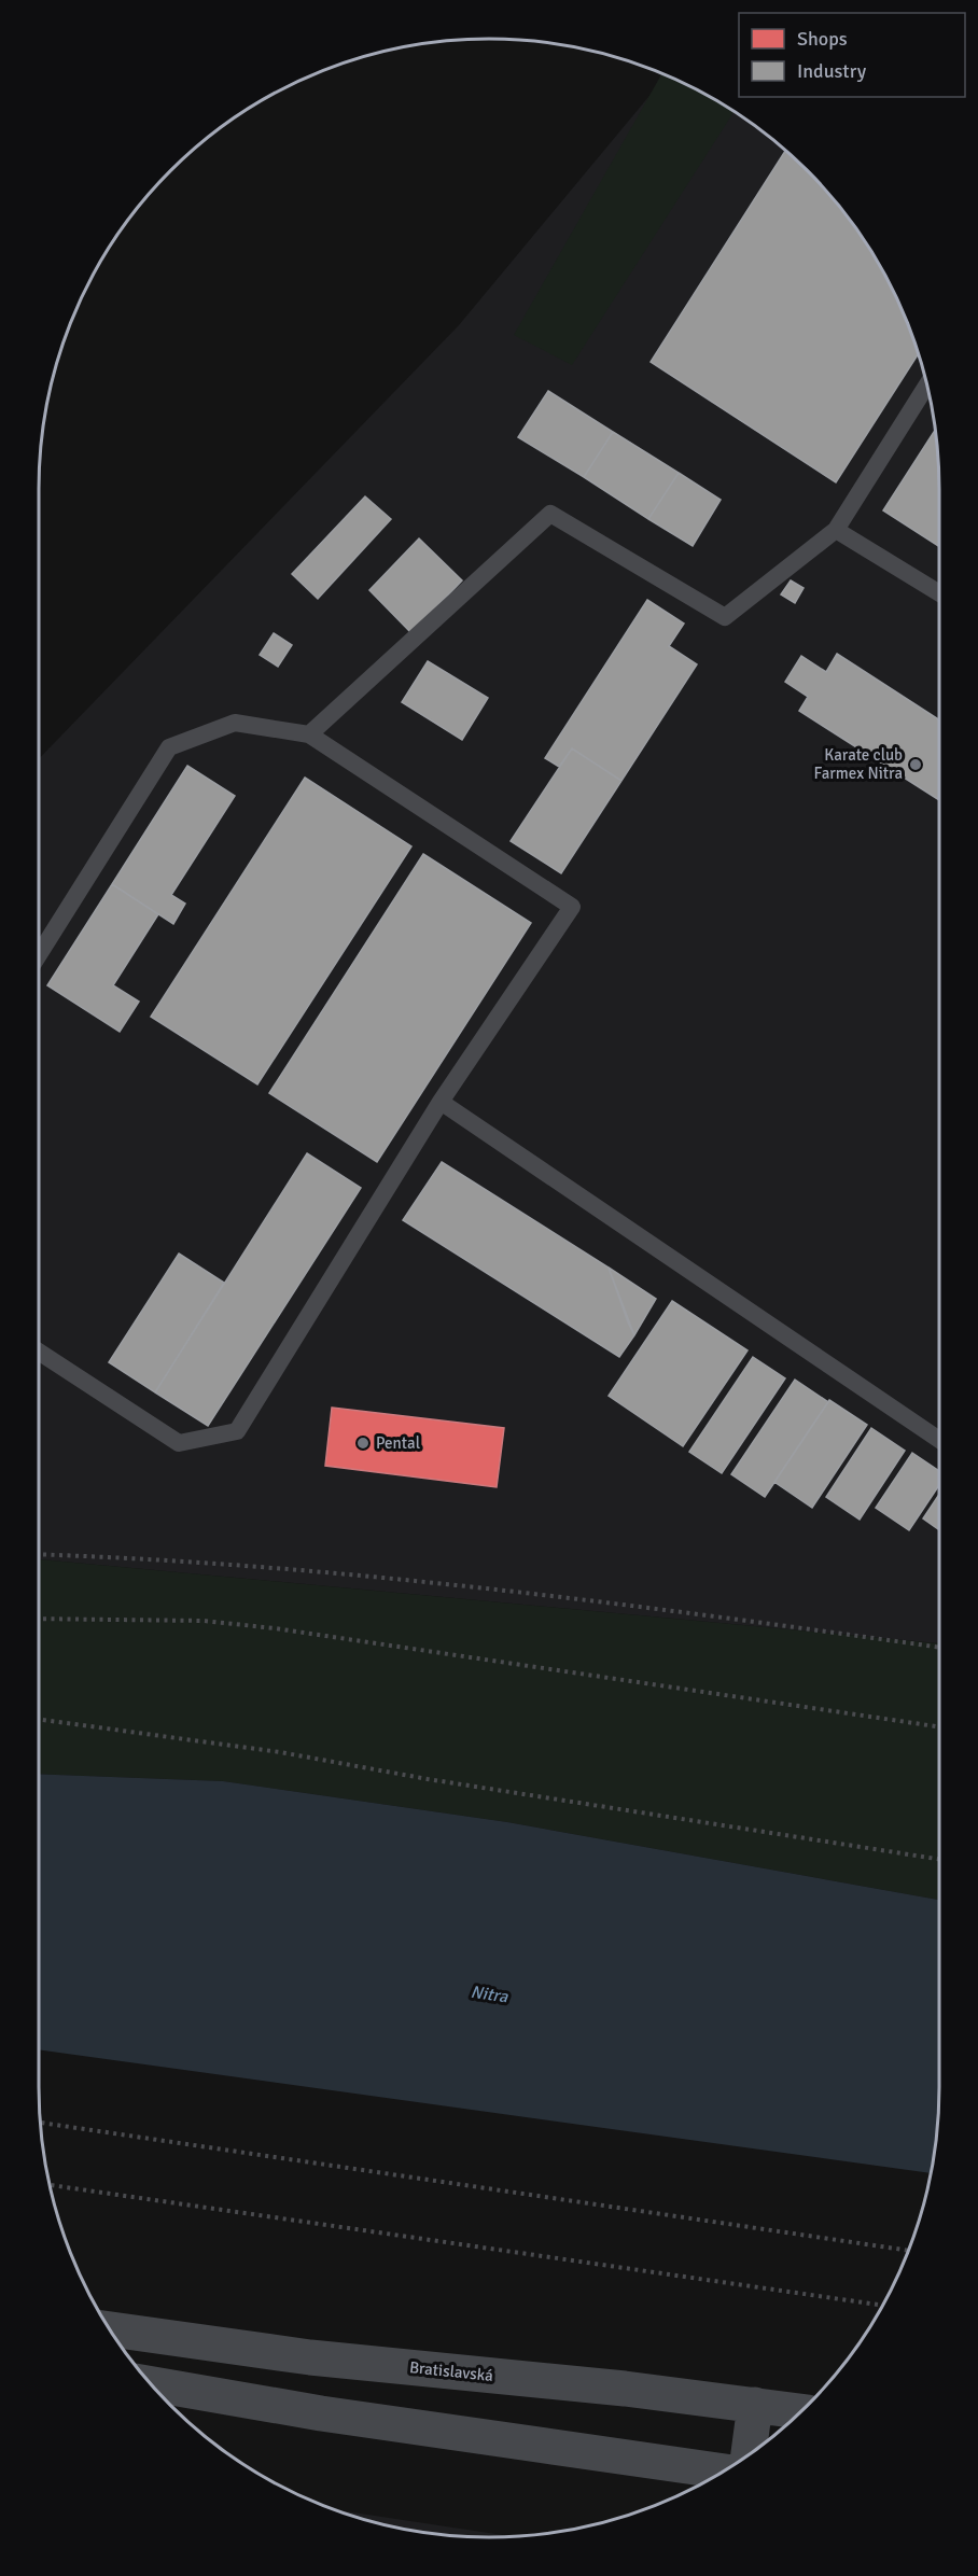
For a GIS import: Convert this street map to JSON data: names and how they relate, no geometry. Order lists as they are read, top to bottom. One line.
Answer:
{"streets":{"main road":["Bratislavská"]},"water":["Nitra"],"places":["Karate club Farmex Nitra","Pental"],"legend":["Shops","Industry"]}
